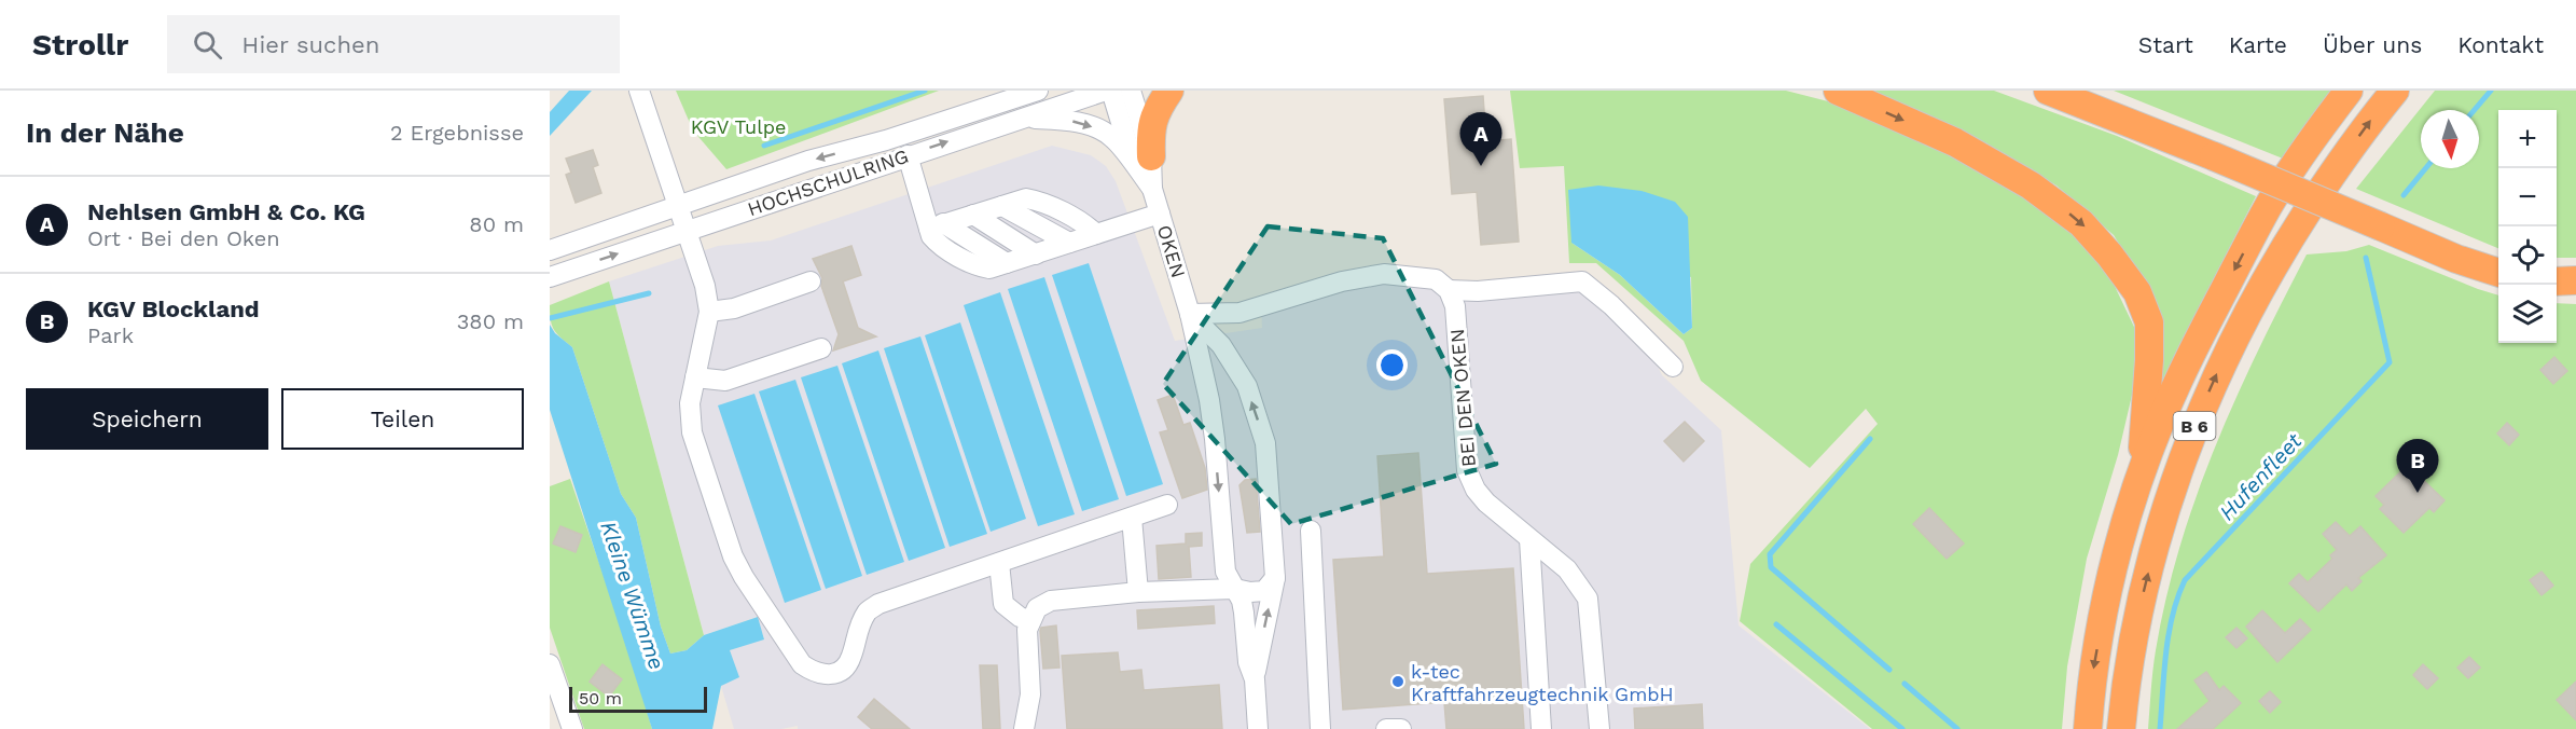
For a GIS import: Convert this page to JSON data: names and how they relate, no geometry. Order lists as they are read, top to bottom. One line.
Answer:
{"streets":{"highway":["B 6"],"street":["HOCHSCHULRING","OKEN","BEI DEN OKEN"]},"crossings":[["HOCHSCHULRING","OKEN"]],"water":["Hufenfleet","Kleine Wümme"],"parks":["KGV Tulpe"],"places":["k-tec Kraftfahrzeugtechnik GmbH"],"scale_bar":"50 m","north":"bottom","page":{"header":"Strollr","search":"Hier suchen","nav":["Start","Karte","Über uns","Kontakt"],"heading":["In der Nähe","2 Ergebnisse"],"map_buttons":["+","−"],"pins":["A","B"],"list":[{"mark":"A","name":"Nehlsen GmbH & Co. KG","note":"Ort · Bei den Oken","value":"80 m"},{"mark":"B","name":"KGV Blockland","note":"Park","value":"380 m"}],"buttons":["Speichern","Teilen"],"scale":"50 m"}}
